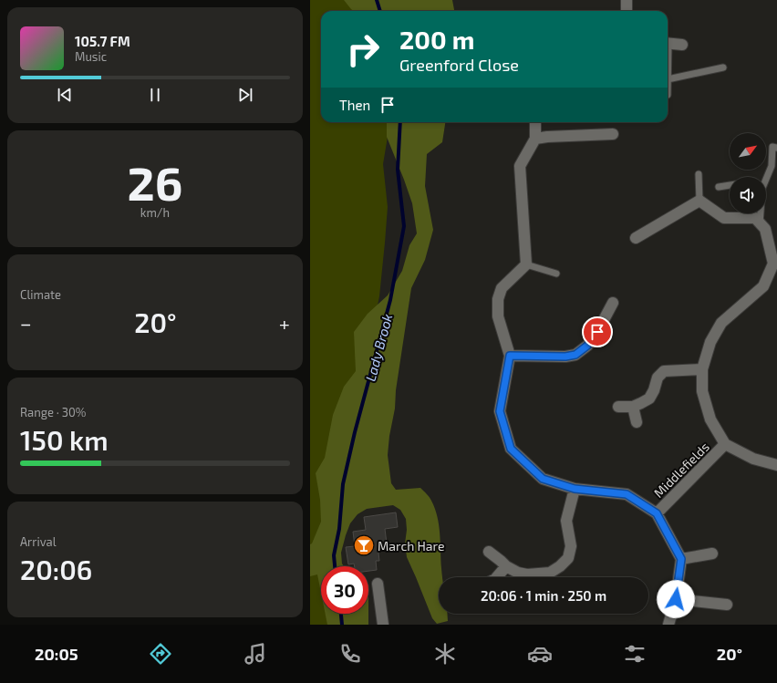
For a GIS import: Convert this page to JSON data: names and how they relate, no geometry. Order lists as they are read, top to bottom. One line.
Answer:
{"streets":{"street":["Middlefields"]},"water":["Lady Brook"],"places":{"bar":["March Hare"]},"north":"top right","page":{"turn":["200 m","Greenford Close"],"song":["105.7 FM","Music"],"then":"Then","tile":[["26","km/h"],"Climate",["Range · 30%","150 km"],["Arrival","20:06"]],"heat":["−","20°","+"],"limit":"30","trip":"20:06 · 1 min · 250 m","tabs":["20:05","20°"]}}
